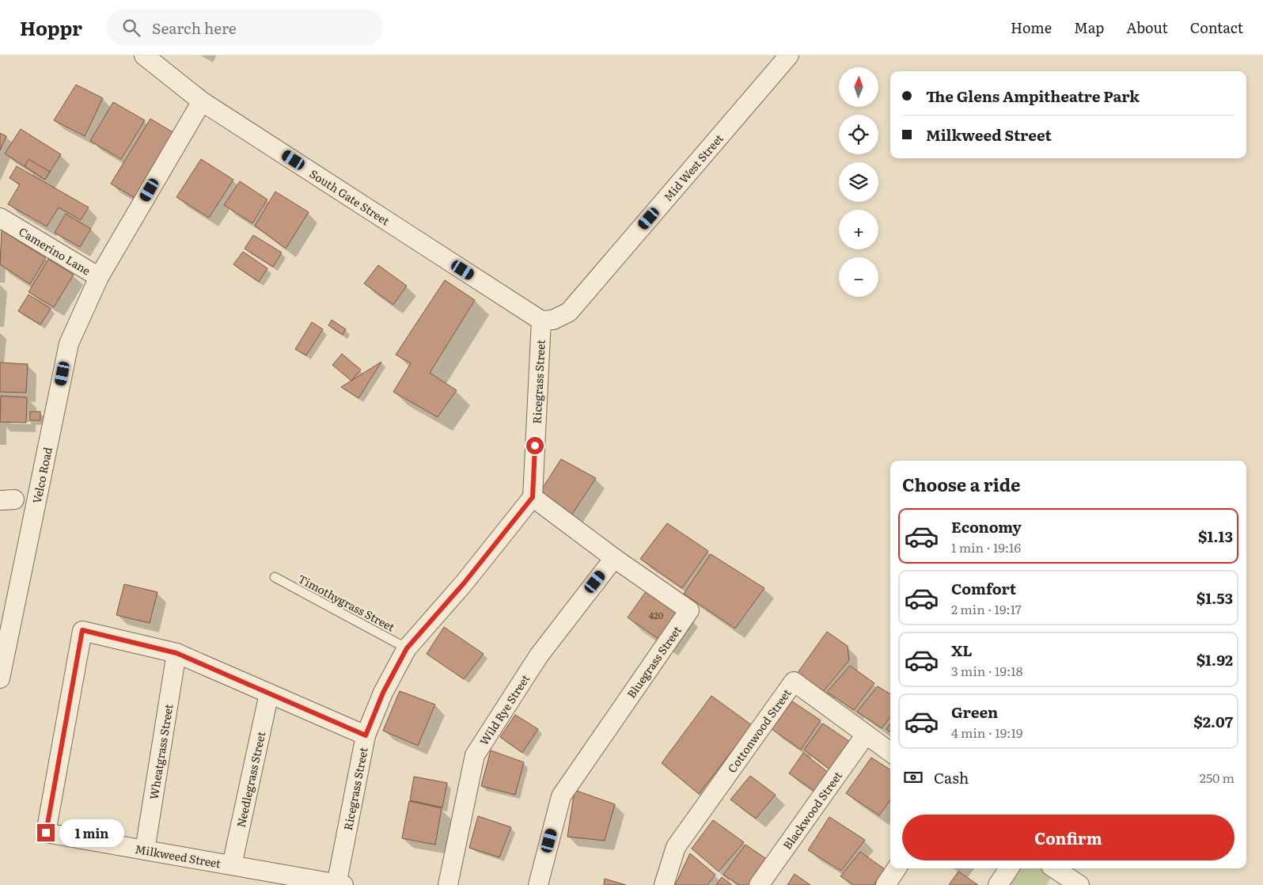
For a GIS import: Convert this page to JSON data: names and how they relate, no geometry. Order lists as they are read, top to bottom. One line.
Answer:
{"streets":{"street":["Mid West Street","South Gate Street","Camerino Lane","Ricegrass Street","Velco Road","Bluegrass Street","Wild Rye Street","Cottonwood Street","Wheatgrass Street","Needlegrass Street","Blackwood Street","Milkweed Street"],"lane":["Timothygrass Street"]},"crossings":[["Mid West Street","South Gate Street"],["Mid West Street","Ricegrass Street"],["South Gate Street","Camerino Lane"],["South Gate Street","Ricegrass Street"],["Camerino Lane","Velco Road"],["Ricegrass Street","Timothygrass Street"],["Ricegrass Street","Bluegrass Street"],["Ricegrass Street","Milkweed Street"],["Bluegrass Street","Wild Rye Street"],["Cottonwood Street","Blackwood Street"],["Wheatgrass Street","Milkweed Street"],["Needlegrass Street","Milkweed Street"]],"house_numbers":["420"],"north":"top","page":{"header":"Hoppr","search":"Search here","nav":["Home","Map","About","Contact"],"map_buttons":["+","−"],"banner":["The Glens Ampitheatre Park","Milkweed Street"],"heading":"Choose a ride","list":[{"name":"Economy","note":"1 min · 19:16","value":"$1.13"},{"name":"Comfort","note":"2 min · 19:17","value":"$1.53"},{"name":"XL","note":"3 min · 19:18","value":"$1.92"},{"name":"Green","note":"4 min · 19:19","value":"$2.07"}],"pay":["Cash","250 m"],"buttons":"Confirm","bubble":"1 min"}}
